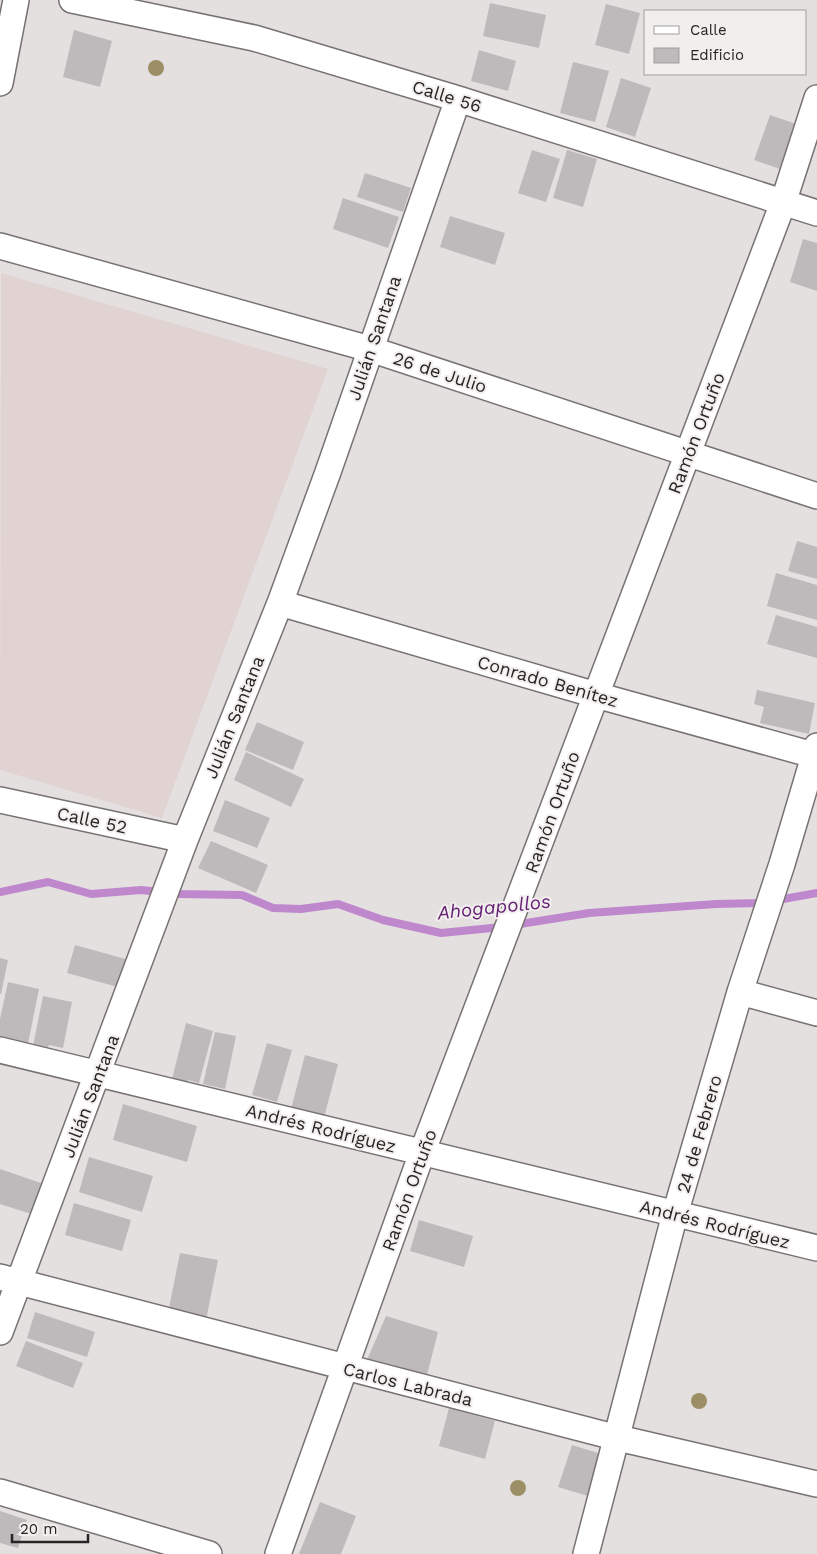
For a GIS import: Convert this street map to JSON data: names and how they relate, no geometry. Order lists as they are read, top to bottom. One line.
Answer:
{"streets":{"street":["Calle 56","Julián Santana","26 de Julio","Ramón Ortuño","Conrado Benítez","Calle 52","Andrés Rodríguez","24 de Febrero","Carlos Labrada"]},"crossings":[["Calle 56","Julián Santana"],["Calle 56","Ramón Ortuño"],["Julián Santana","26 de Julio"],["Julián Santana","Conrado Benítez"],["Julián Santana","Calle 52"],["Julián Santana","Andrés Rodríguez"],["Julián Santana","Carlos Labrada"],["26 de Julio","Ramón Ortuño"],["Ramón Ortuño","Conrado Benítez"],["Ramón Ortuño","Andrés Rodríguez"],["Ramón Ortuño","Carlos Labrada"],["Conrado Benítez","24 de Febrero"],["Andrés Rodríguez","24 de Febrero"],["24 de Febrero","Carlos Labrada"]],"water":["Ahogapollos"],"legend":["Calle","Edificio"],"scale_bar":"20 m"}
